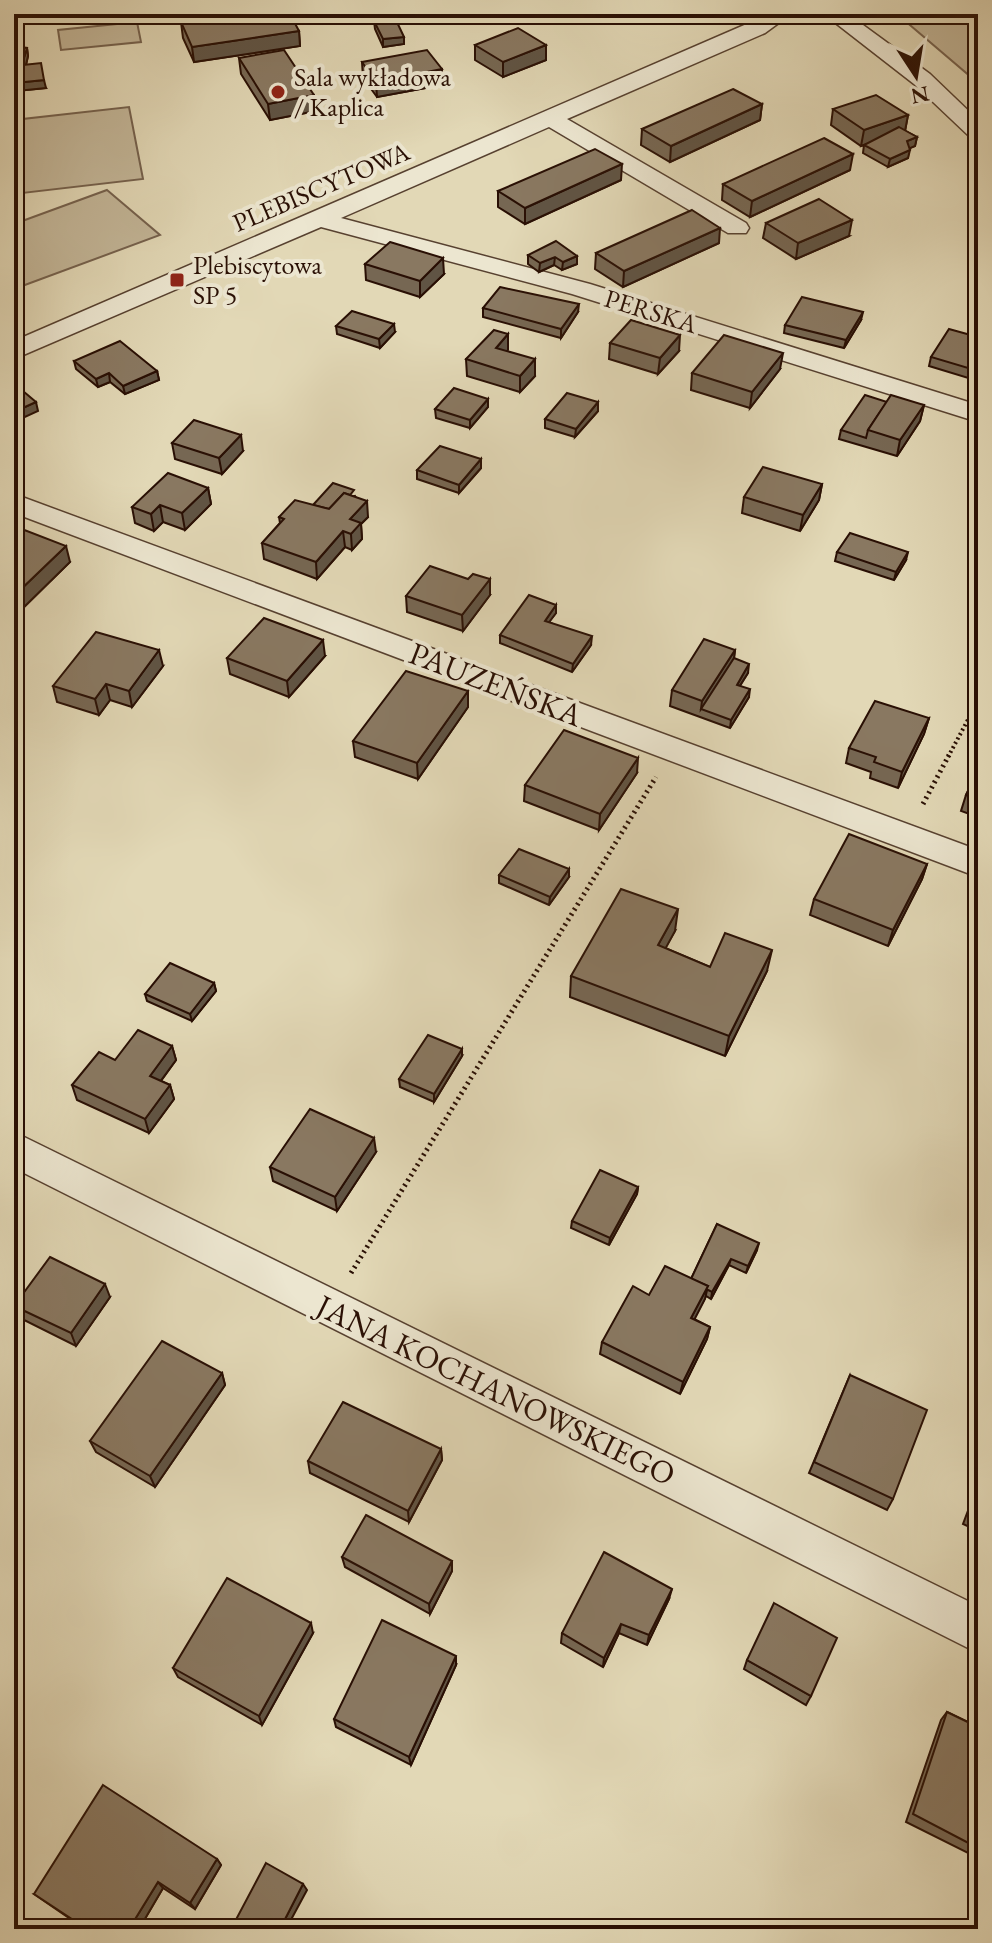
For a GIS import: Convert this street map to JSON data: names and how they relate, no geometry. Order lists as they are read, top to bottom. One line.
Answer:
{"streets":{"street":["PLEBISCYTOWA","PERSKA","PAUZEŃSKA","JANA KOCHANOWSKIEGO"]},"crossings":[["PLEBISCYTOWA","PERSKA"]],"places":{"other":["Sala wykładowa / Kaplica"],"transit":["Plebiscytowa SP 5"]},"north":"bottom"}
